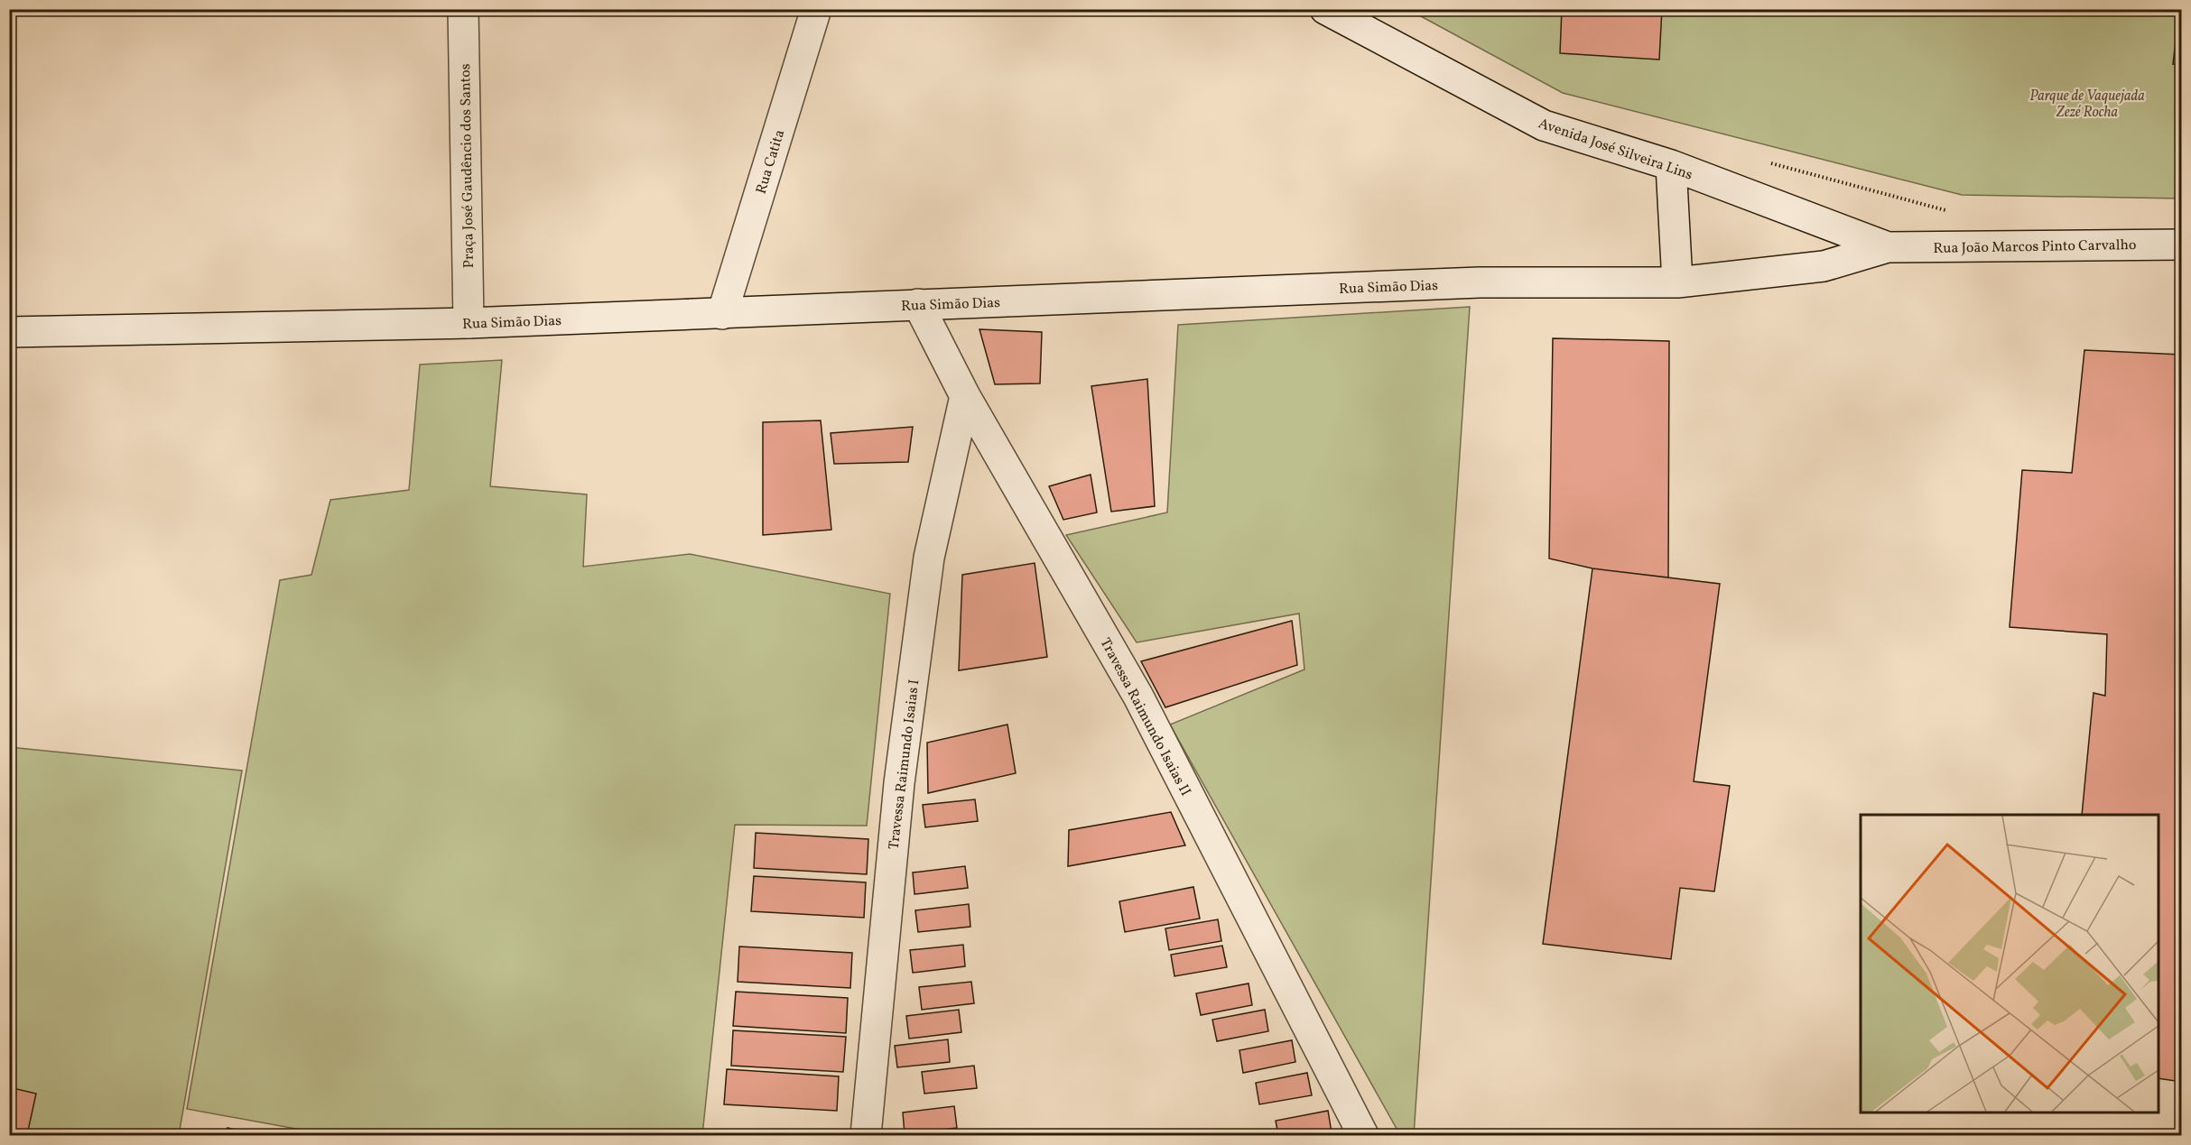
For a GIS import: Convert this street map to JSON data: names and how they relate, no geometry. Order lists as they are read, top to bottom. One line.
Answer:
{"streets":{"street":["Avenida José Silveira Lins","Rua Catita","Praça José Gaudêncio dos Santos","Rua João Marcos Pinto Carvalho","Rua Simão Dias","Travessa Raimundo Isaias II","Travessa Raimundo Isaias I"]},"crossings":[["Avenida José Silveira Lins","Rua João Marcos Pinto Carvalho"],["Avenida José Silveira Lins","Rua Simão Dias"],["Rua Catita","Rua Simão Dias"],["Praça José Gaudêncio dos Santos","Rua Simão Dias"],["Rua João Marcos Pinto Carvalho","Rua Simão Dias"],["Rua Simão Dias","Travessa Raimundo Isaias II"],["Travessa Raimundo Isaias II","Travessa Raimundo Isaias I"]],"parks":["Parque de Vaquejada Zezé Rocha"]}
